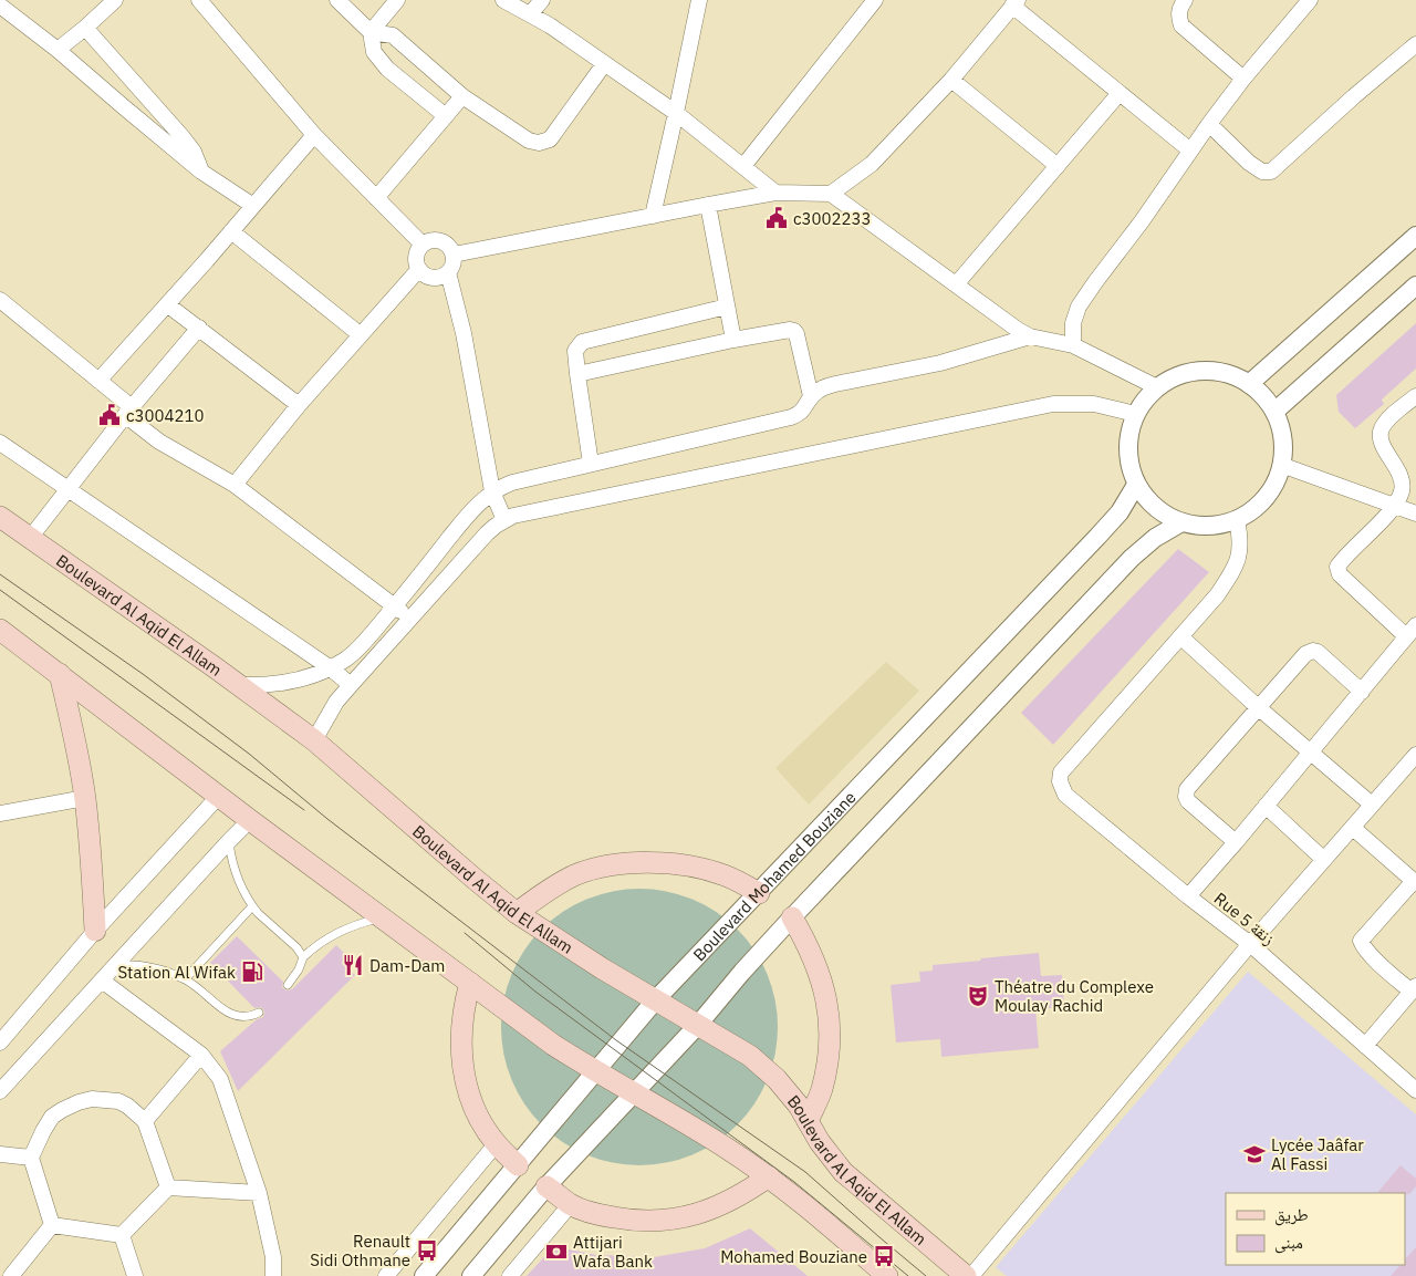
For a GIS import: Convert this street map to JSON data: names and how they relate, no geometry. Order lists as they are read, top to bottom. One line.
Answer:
{"streets":{"main road":["Boulevard Al Aqid El Allam"],"street":["Boulevard Mohamed Bouziane","Rue 5 زنقة"]},"crossings":[["Boulevard Al Aqid El Allam","Boulevard Mohamed Bouziane"]],"places":{"public building":["c3002233","c3004210"],"restaurant":["Dam-Dam"],"fuel station":["Station Al Wifak"],"theatre":["Théatre du Complexe Moulay Rachid"],"school or university":["Lycée Jaâfar Al Fassi"],"bus stop":["Renault Sidi Othmane","Mohamed Bouziane"],"bank":["Attijari Wafa Bank"]},"legend":["طريق","مبنى"]}
